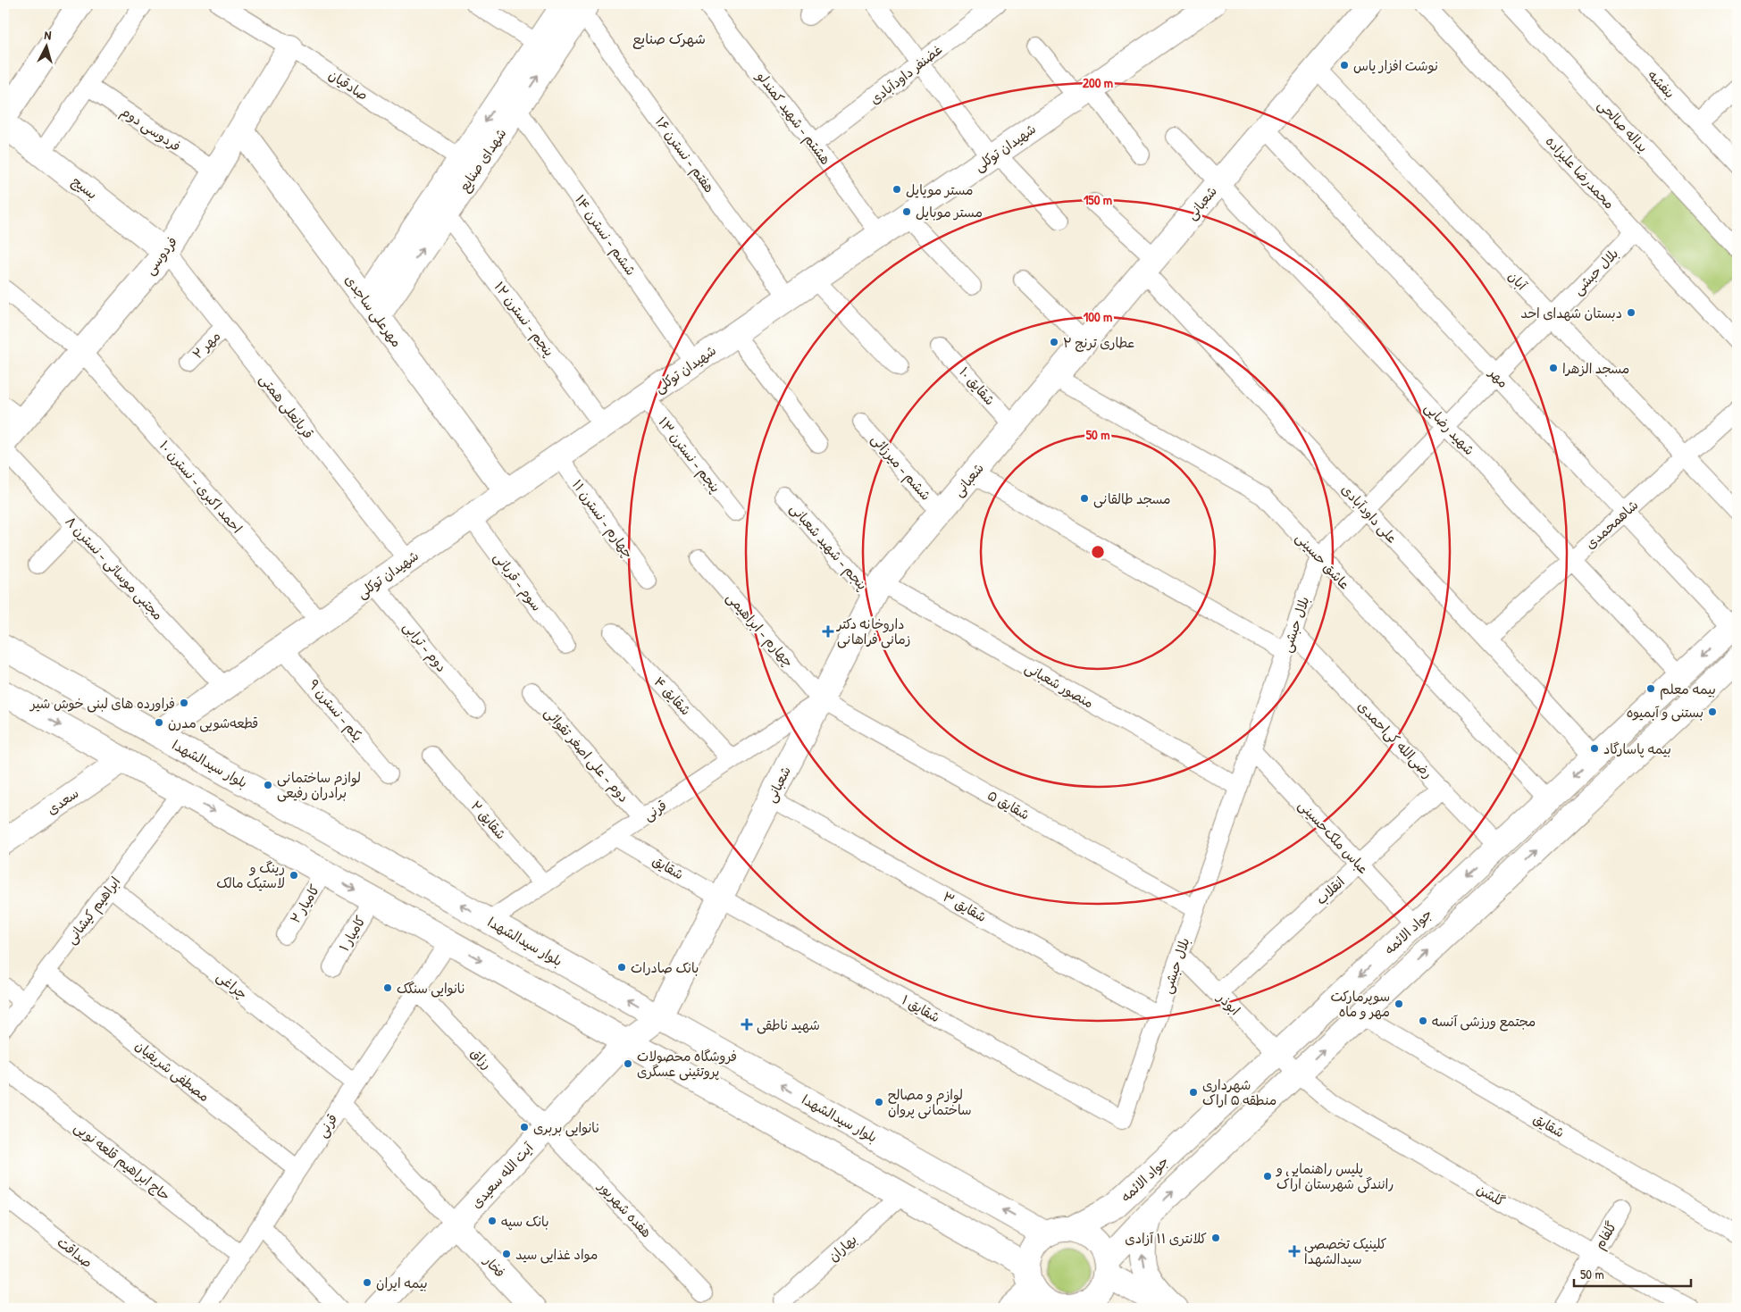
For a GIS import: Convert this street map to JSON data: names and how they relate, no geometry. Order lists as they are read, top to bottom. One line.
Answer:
{"streets":{"street":["غضنفر داودآبادی","بنفشه","صادقیان","هشتم - شهید کمندلو","یداله صالحی","فردوسی دوم","شهیدان توکلی","هفتم - نسترن ۱۶","شهدای صنایع","محمدرضا علیزاده","بسیج","شعبانی","ششم - نسترن ۱۴","فردوسی","بلال حبشی","آبان","مهرعلی ساجدی","پنجم - نسترن ۱۲","مهر ۲","مهر","شقایق ۱۰","قربانعلی همتی","شهید رضایی","پنجم - نسترن ۱۳","ششم - میرزائی","احمد اکبری - نسترن ۱۰","علی داودآبادی","چهارم - نسترن ۱۱","شاهمحمدی","پنجم - شهید شعبانی","عاشق حسینی","مجتبی موسائی - نسترن ۸","سوم - قربانی","چهارم - ابراهیمی","دوم - ترابی","منصور شعبانی","شقایق ۴","یکم - نسترن ۹","رضی‌الله کی‌احمدی","دوم - علی اصغر تقوائی","بلوار سیدالشهدا","سعدی","شقایق ۵","قرنی","شقایق ۲","عباس ملک‌حسینی","شقایق","انقلاب","کامیار ۲","شقایق ۳","ابراهیم کیشانی","جواد الائمه","کامیار ۱","چراغی","ابوذر","شقایق ۱","رزاق","مصطفی شریفیان","حاج ابراهیم قلعه نویی","آیت الله سعیدی","گلشن","هفده شهریور","گلفام","بهاران","صداقت","فخار"]},"crossings":[["غضنفر داودآبادی","هشتم - شهید کمندلو"],["صادقیان","شهدای صنایع"],["صادقیان","فردوسی"],["هشتم - شهید کمندلو","شهیدان توکلی"],["فردوسی دوم","فردوسی"],["شهیدان توکلی","هفتم - نسترن ۱۶"],["شهیدان توکلی","ششم - نسترن ۱۴"],["شهیدان توکلی","مهرعلی ساجدی"],["شهیدان توکلی","پنجم - نسترن ۱۲"],["شهیدان توکلی","قربانعلی همتی"],["شهیدان توکلی","پنجم - نسترن ۱۳"],["شهیدان توکلی","احمد اکبری - نسترن ۱۰"],["شهیدان توکلی","چهارم - نسترن ۱۱"],["شهیدان توکلی","مجتبی موسائی - نسترن ۸"],["شهیدان توکلی","سوم - قربانی"],["شهیدان توکلی","دوم - ترابی"],["شهیدان توکلی","یکم - نسترن ۹"],["شهیدان توکلی","بلوار سیدالشهدا"],["هفتم - نسترن ۱۶","شهدای صنایع"],["شهدای صنایع","ششم - نسترن ۱۴"],["شهدای صنایع","مهرعلی ساجدی"],["شهدای صنایع","پنجم - نسترن ۱۲"],["محمدرضا علیزاده","بلال حبشی"],["بسیج","فردوسی"],["بسیج","قربانعلی همتی"],["شعبانی","آبان"],["شعبانی","مهر"],["شعبانی","شقایق ۱۰"],["شعبانی","شهید رضایی"],["شعبانی","ششم - میرزائی"],["شعبانی","علی داودآبادی"],["شعبانی","پنجم - شهید شعبانی"],["شعبانی","عاشق حسینی"],["شعبانی","چهارم - ابراهیمی"],["شعبانی","منصور شعبانی"],["شعبانی","بلوار سیدالشهدا"],["شعبانی","شقایق ۵"],["شعبانی","قرنی"],["شعبانی","شقایق"],["شعبانی","شقایق ۳"],["شعبانی","شقایق ۱"],["شعبانی","آیت الله سعیدی"],["فردوسی","مهرعلی ساجدی"],["فردوسی","قربانعلی همتی"],["فردوسی","احمد اکبری - نسترن ۱۰"],["بلال حبشی","آبان"],["بلال حبشی","مهر"],["بلال حبشی","شهید رضایی"],["بلال حبشی","علی داودآبادی"],["بلال حبشی","عاشق حسینی"],["بلال حبشی","منصور شعبانی"],["بلال حبشی","رضی‌الله کی‌احمدی"],["بلال حبشی","شقایق ۵"],["بلال حبشی","عباس ملک‌حسینی"],["بلال حبشی","شقایق ۳"],["بلال حبشی","ابوذر"],["بلال حبشی","شقایق ۱"],["آبان","شاهمحمدی"],["مهر ۲","قربانعلی همتی"],["مهر","شاهمحمدی"],["مهر","جواد الائمه"],["شهید رضایی","شاهمحمدی"],["شهید رضایی","جواد الائمه"],["علی داودآبادی","شاهمحمدی"],["علی داودآبادی","جواد الائمه"],["پنجم - شهید شعبانی","منصور شعبانی"],["عاشق حسینی","جواد الائمه"],["چهارم - ابراهیمی","شقایق ۵"],["چهارم - ابراهیمی","قرنی"],["شقایق ۴","قرنی"],["رضی‌الله کی‌احمدی","انقلاب"],["رضی‌الله کی‌احمدی","جواد الائمه"],["دوم - علی اصغر تقوائی","قرنی"],["بلوار سیدالشهدا","قرنی"],["بلوار سیدالشهدا","جواد الائمه"],["بلوار سیدالشهدا","آیت الله سعیدی"],["شقایق ۵","قرنی"],["قرنی","شقایق ۲"],["قرنی","شقایق"],["قرنی","چراغی"],["قرنی","رزاق"],["قرنی","مصطفی شریفیان"],["قرنی","حاج ابراهیم قلعه نویی"],["عباس ملک‌حسینی","انقلاب"],["عباس ملک‌حسینی","جواد الائمه"],["شقایق","شقایق ۱"],["انقلاب","ابوذر"],["ابراهیم کیشانی","چراغی"],["ابراهیم کیشانی","مصطفی شریفیان"],["جواد الائمه","ابوذر"],["ابوذر","گلشن"],["رزاق","آیت الله سعیدی"],["رزاق","هفده شهریور"],["آیت الله سعیدی","هفده شهریور"],["آیت الله سعیدی","فخار"],["گلشن","گلفام"]],"districts":["شهرک صنایع"],"places":{"other":["نوشت افزار یاس","مستر مویایل","مستر موبایل","دبستان شهدای احد","عطاری ترنج ۲","مسجد الزهرا","مسجد طالقانی","بیمه معلم","فراورده های لبنی خوش شیر","بستنی و آبمیوه","قطعه‌شویی مدرن","بیمه پاسارگاد","لوازم ساختمانی برادران رفیعی","رینگ و لاستیک مالک","بانک صادرات","نانوایی سنگک","سوپرمارکت مهر و ماه","مجتمع ورزشی آنسه","فروشگاه محصولات پروتئینی عسگری","شهرداری منطقه ۵ اراک","لوازم و مصالح ساختمانی پروان","نانوایی بربری","پلیس راهنمایی و رانندگی شهرستان اراک","بانک سپه","کلانتری ۱۱ آزادی","مواد غذایی سید","بیمه ایران"],"health":["داروخانه دکتر زمانی فراهانی","شهید ناطقی","کلینیک تخصصی سیدالشهدا"]},"scale_bar":"50 m","north":"top","rings":["200 m","150 m","100 m","50 m"]}
